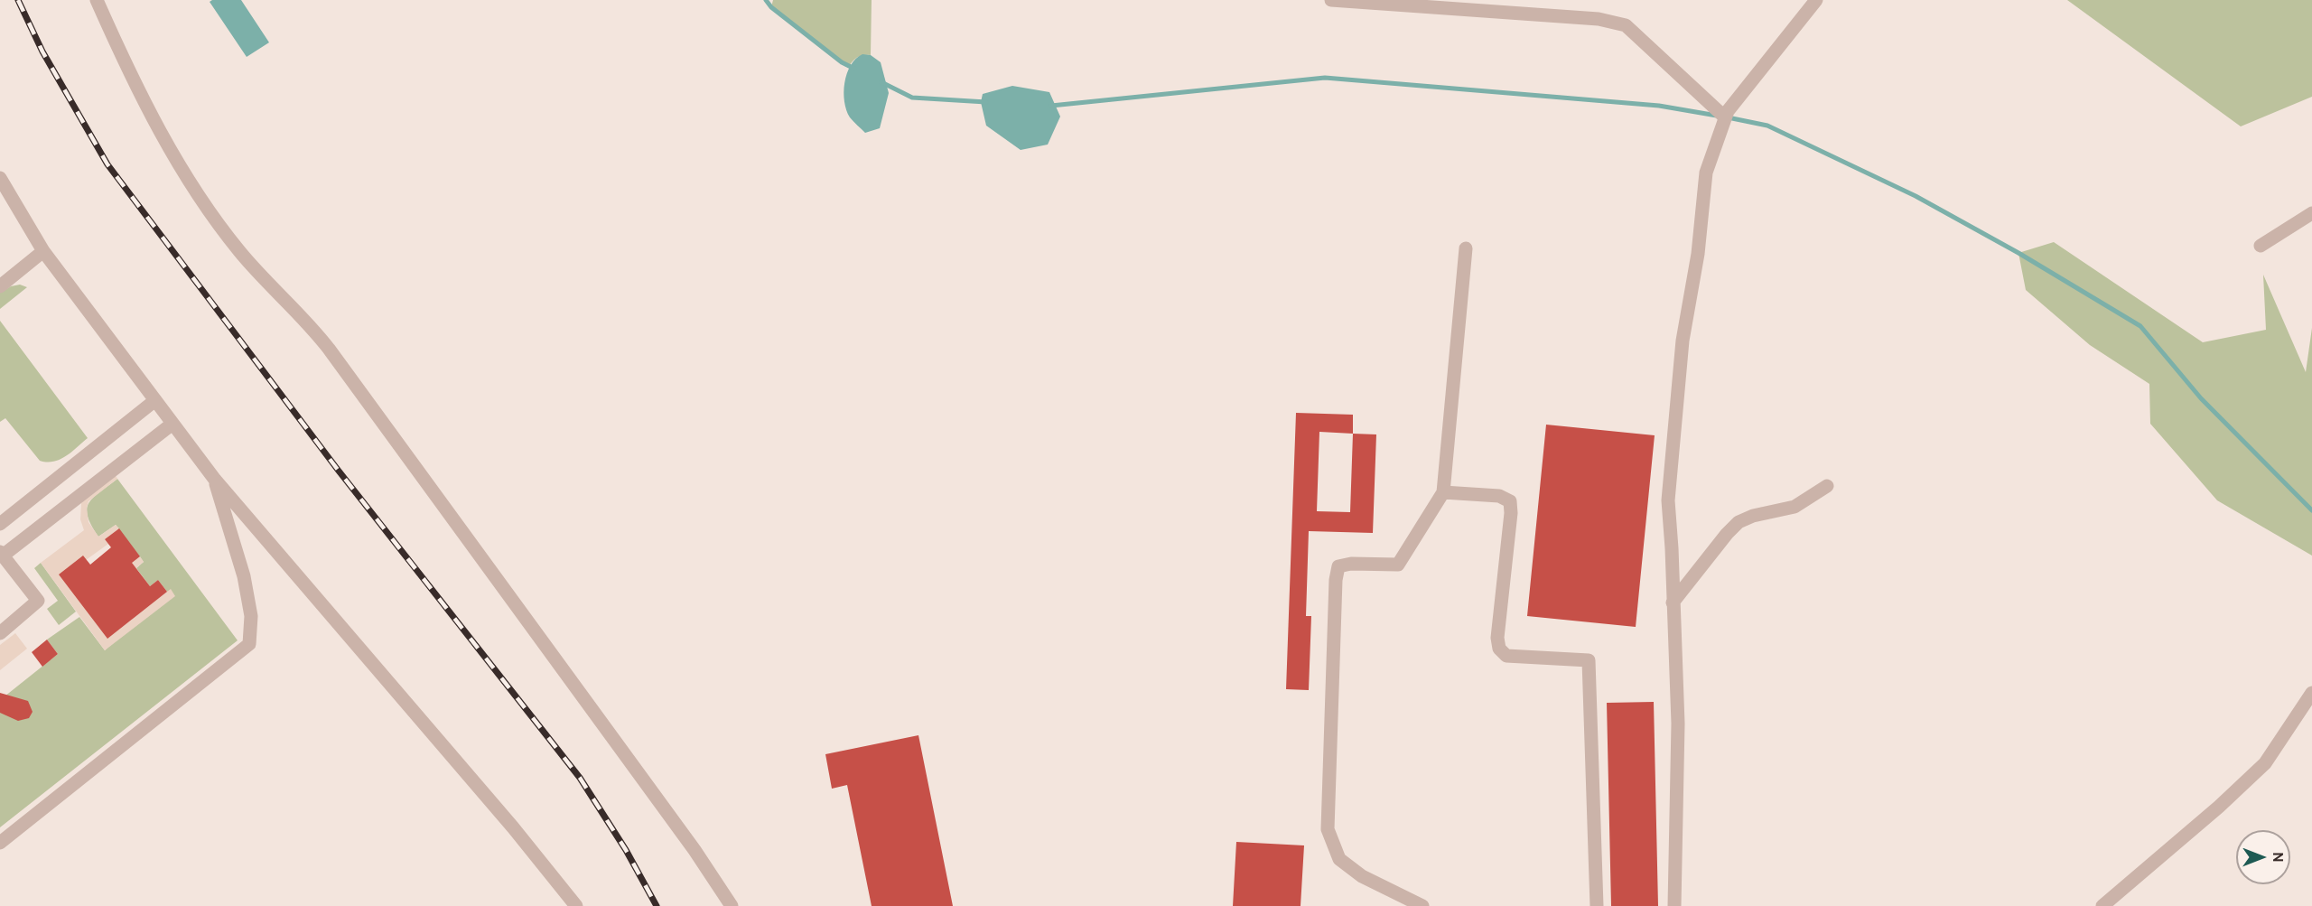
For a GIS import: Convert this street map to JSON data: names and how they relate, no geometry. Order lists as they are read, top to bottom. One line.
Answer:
{"north":"right"}
